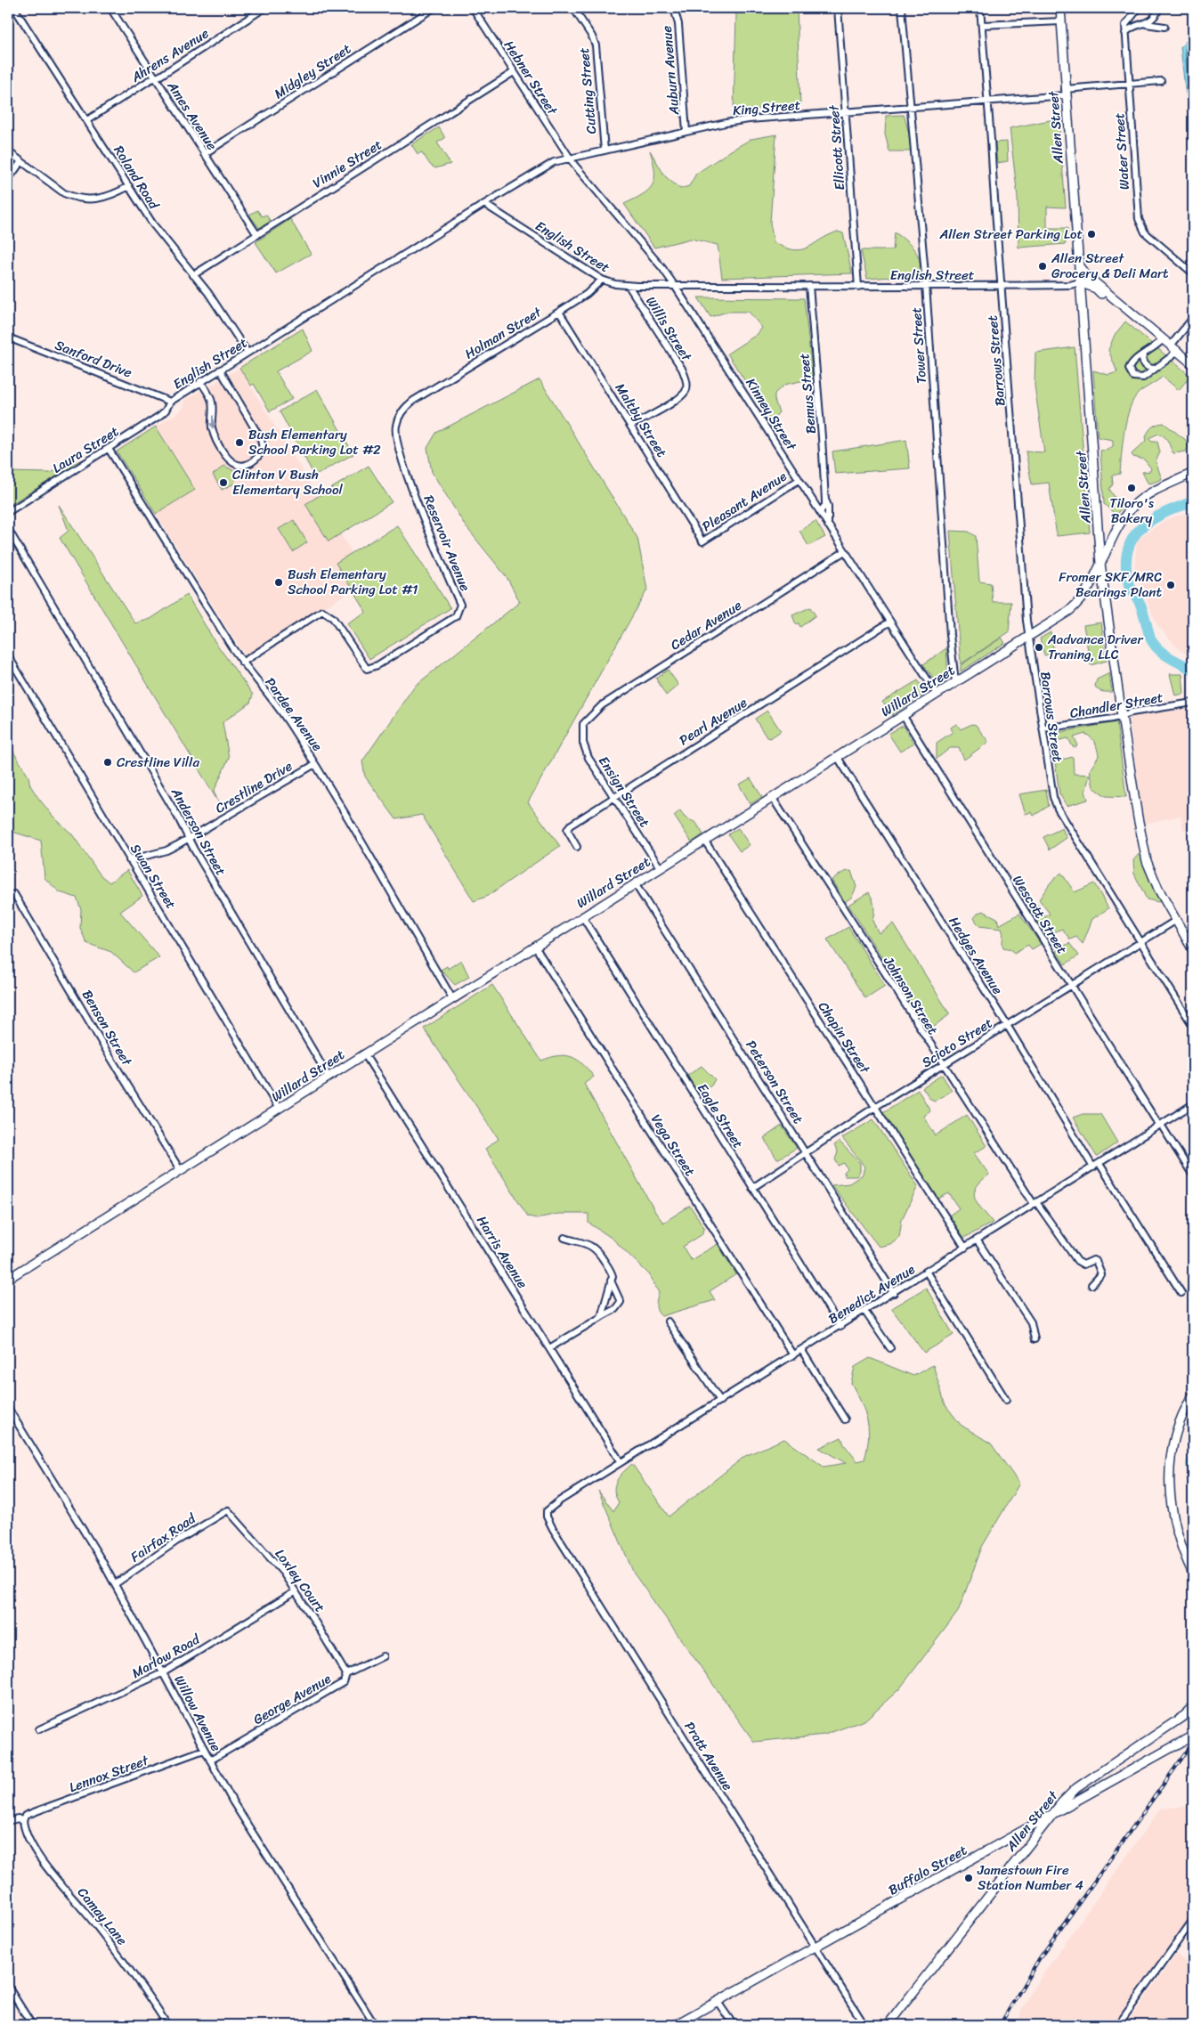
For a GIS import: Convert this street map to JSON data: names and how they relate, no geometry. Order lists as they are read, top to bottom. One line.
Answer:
{"streets":{"street":["Ahrens Avenue","Auburn Avenue","Midgley Street","Hebner Street","Cutting Street","King Street","Ames Avenue","Allen Street","Ellicott Street","Water Street","Vinnie Street","Roland Road","English Street","Willis Street","Holman Street","Tower Street","Sanford Drive","Barrows Street","Bemus Street","Kinney Street","Maltby Street","Laura Street","Pleasant Avenue","Reservoir Avenue","Cedar Avenue","Willard Street","Chandler Street","Pardee Avenue","Pearl Avenue","Crestline Drive","Ensign Street","Anderson Street","Swan Street","Wescott Street","Hedges Avenue","Johnson Street","Benson Street","Chapin Street","Scioto Street","Peterson Street","Eagle Street","Vega Street","Harris Avenue","Benedict Avenue","Fairfax Road","Loxley Court","Marlow Road","George Avenue","Willow Avenue","Pratt Avenue","Lennox Street","Buffalo Street","Camay Lane"]},"crossings":[["Ahrens Avenue","Ames Avenue"],["Ahrens Avenue","Roland Road"],["Auburn Avenue","King Street"],["Midgley Street","Ames Avenue"],["Hebner Street","King Street"],["Hebner Street","Vinnie Street"],["Hebner Street","Kinney Street"],["Cutting Street","King Street"],["King Street","Allen Street"],["King Street","Ellicott Street"],["King Street","Water Street"],["King Street","English Street"],["King Street","Tower Street"],["King Street","Kinney Street"],["Ames Avenue","Vinnie Street"],["Allen Street","English Street"],["Allen Street","Willard Street"],["Allen Street","Chandler Street"],["Allen Street","Scioto Street"],["Allen Street","Buffalo Street"],["Ellicott Street","English Street"],["Vinnie Street","Roland Road"],["Roland Road","English Street"],["English Street","Willis Street"],["English Street","Holman Street"],["English Street","Tower Street"],["English Street","Sanford Drive"],["English Street","Barrows Street"],["English Street","Bemus Street"],["English Street","Kinney Street"],["English Street","Laura Street"],["Willis Street","Maltby Street"],["Holman Street","Maltby Street"],["Holman Street","Reservoir Avenue"],["Tower Street","Willard Street"],["Sanford Drive","Laura Street"],["Barrows Street","Willard Street"],["Barrows Street","Chandler Street"],["Barrows Street","Scioto Street"],["Bemus Street","Kinney Street"],["Kinney Street","Pleasant Avenue"],["Kinney Street","Cedar Avenue"],["Kinney Street","Willard Street"],["Kinney Street","Pearl Avenue"],["Maltby Street","Pleasant Avenue"],["Laura Street","Pardee Avenue"],["Reservoir Avenue","Pardee Avenue"],["Cedar Avenue","Ensign Street"],["Willard Street","Pardee Avenue"],["Willard Street","Ensign Street"],["Willard Street","Anderson Street"],["Willard Street","Swan Street"],["Willard Street","Wescott Street"],["Willard Street","Hedges Avenue"],["Willard Street","Johnson Street"],["Willard Street","Benson Street"],["Willard Street","Chapin Street"],["Willard Street","Peterson Street"],["Willard Street","Eagle Street"],["Willard Street","Vega Street"],["Willard Street","Harris Avenue"],["Pardee Avenue","Crestline Drive"],["Pearl Avenue","Ensign Street"],["Crestline Drive","Anderson Street"],["Crestline Drive","Swan Street"],["Wescott Street","Scioto Street"],["Wescott Street","Benedict Avenue"],["Hedges Avenue","Scioto Street"],["Hedges Avenue","Benedict Avenue"],["Johnson Street","Scioto Street"],["Johnson Street","Benedict Avenue"],["Chapin Street","Scioto Street"],["Chapin Street","Benedict Avenue"],["Scioto Street","Peterson Street"],["Scioto Street","Eagle Street"],["Peterson Street","Benedict Avenue"],["Eagle Street","Benedict Avenue"],["Vega Street","Benedict Avenue"],["Harris Avenue","Benedict Avenue"],["Benedict Avenue","Pratt Avenue"],["Fairfax Road","Loxley Court"],["Fairfax Road","Willow Avenue"],["Loxley Court","Marlow Road"],["Loxley Court","George Avenue"],["Marlow Road","Willow Avenue"],["George Avenue","Willow Avenue"],["Willow Avenue","Lennox Street"],["Pratt Avenue","Buffalo Street"],["Lennox Street","Camay Lane"]],"places":["Allen Street Parking Lot","Allen Street Grocery & Deli Mart","Bush Elementary School Parking Lot #2","Clinton V Bush Elementary School","Tiloro's Bakery","Bush Elementary School Parking Lot #1","Fromer SKF/MRC Bearings Plant","Aadvance Driver Traning, LLC","Crestline Villa","Jamestown Fire Station Number 4"]}
